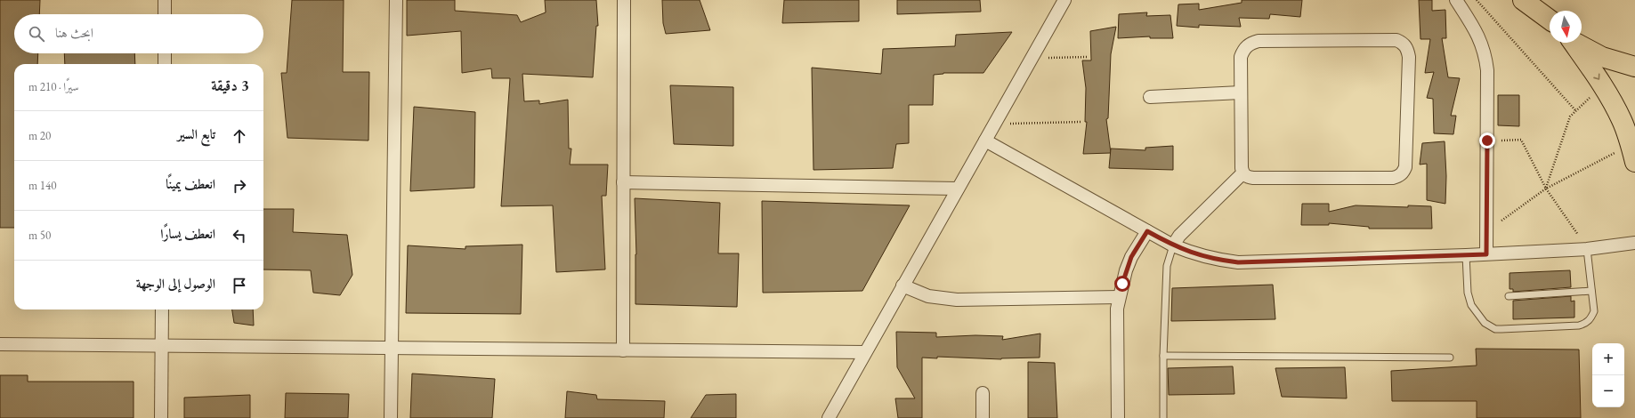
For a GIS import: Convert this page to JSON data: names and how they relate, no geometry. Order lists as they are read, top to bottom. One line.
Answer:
{"north":"bottom","page":{"search":"ابحث هنا","heading":["3 دقيقة","سيرًا · 210 m"],"list":[["تابع السير","20 m"],["انعطف يمينًا","140 m"],["انعطف يسارًا","50 m"],"الوصول إلى الوجهة"],"map_buttons":["+","−"]}}
